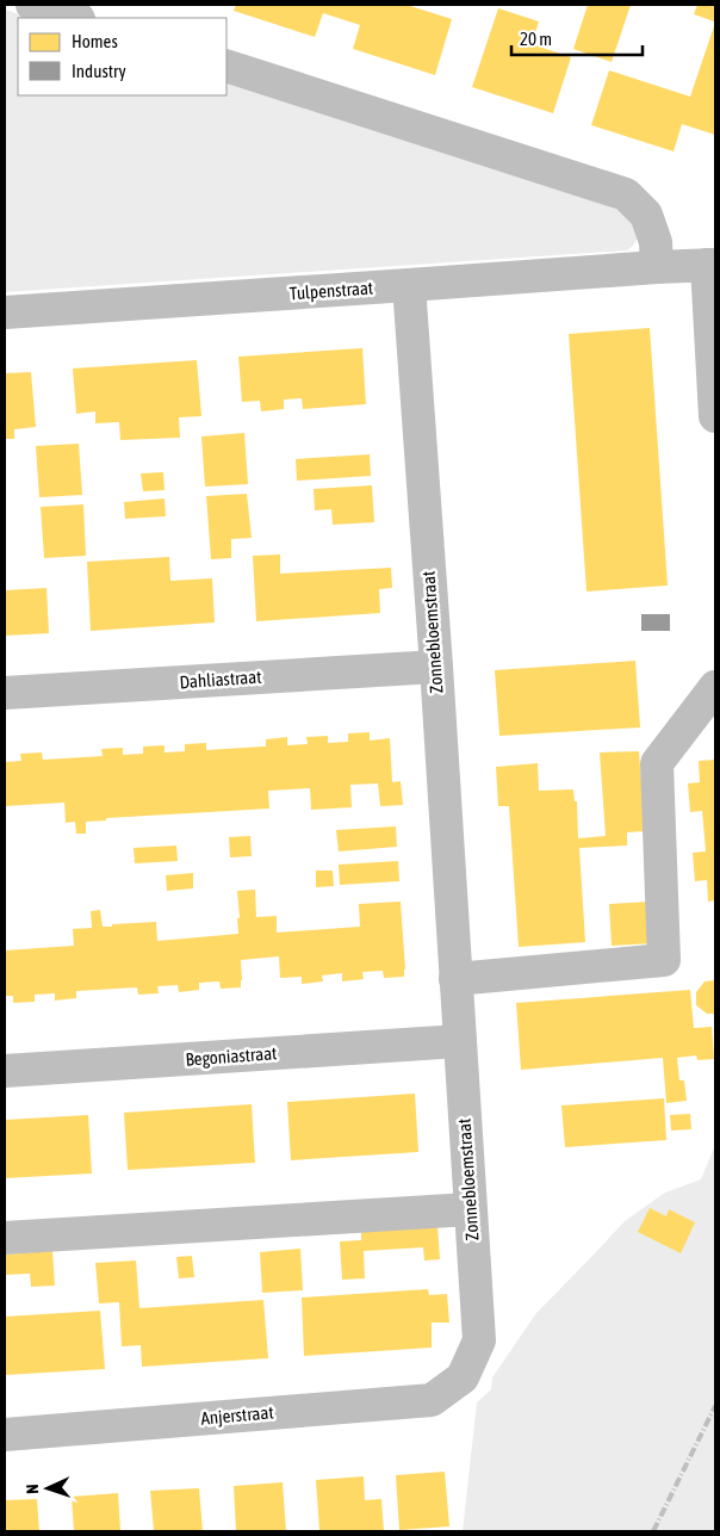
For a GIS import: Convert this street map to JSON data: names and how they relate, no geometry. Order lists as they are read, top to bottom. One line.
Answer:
{"streets":{"street":["Tulpenstraat","Zonnebloemstraat","Dahliastraat","Begoniastraat","Anjerstraat"]},"crossings":[["Tulpenstraat","Zonnebloemstraat"],["Zonnebloemstraat","Dahliastraat"],["Zonnebloemstraat","Begoniastraat"],["Zonnebloemstraat","Anjerstraat"]],"legend":["Homes","Industry"],"scale_bar":"20 m","north":"left"}
